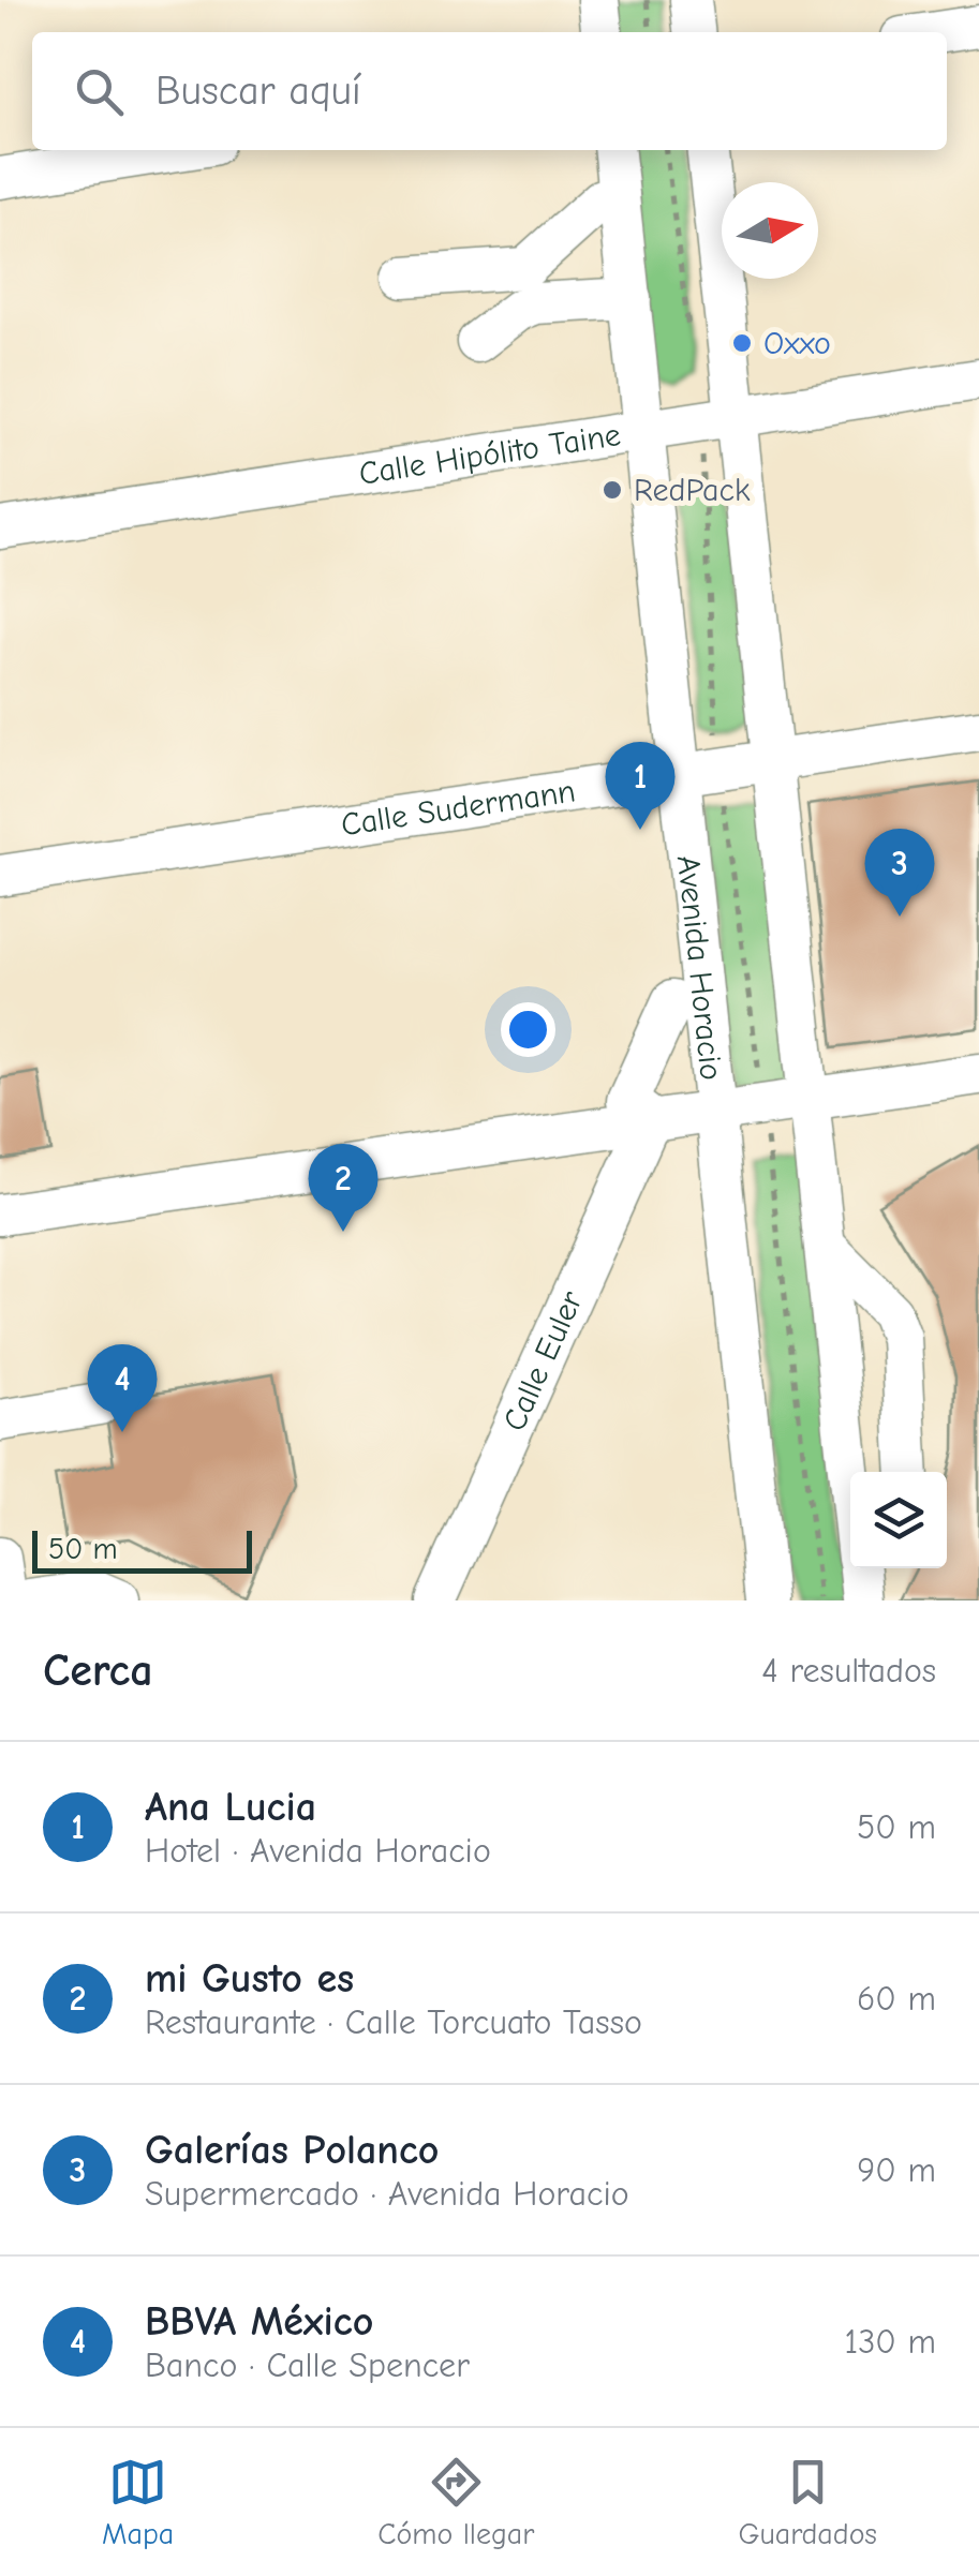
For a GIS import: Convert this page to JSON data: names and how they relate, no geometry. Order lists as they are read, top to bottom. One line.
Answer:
{"streets":{"street":["Calle Hipólito Taine","Calle Sudermann","Avenida Horacio","Calle Euler"]},"crossings":[["Calle Hipólito Taine","Avenida Horacio"],["Calle Sudermann","Avenida Horacio"]],"places":["Oxxo","RedPack"],"scale_bar":"50 m","north":"right","page":{"search":"Buscar aquí","pins":["1","3","2","4"],"scale":"50 m","heading":["Cerca","4 resultados"],"list":[{"mark":"1","name":"Ana Lucia","note":"Hotel · Avenida Horacio","value":"50 m"},{"mark":"2","name":"mi Gusto es","note":"Restaurante · Calle Torcuato Tasso","value":"60 m"},{"mark":"3","name":"Galerías Polanco","note":"Supermercado · Avenida Horacio","value":"90 m"},{"mark":"4","name":"BBVA México","note":"Banco · Calle Spencer","value":"130 m"}],"nav":["Mapa","Cómo llegar","Guardados"]}}
